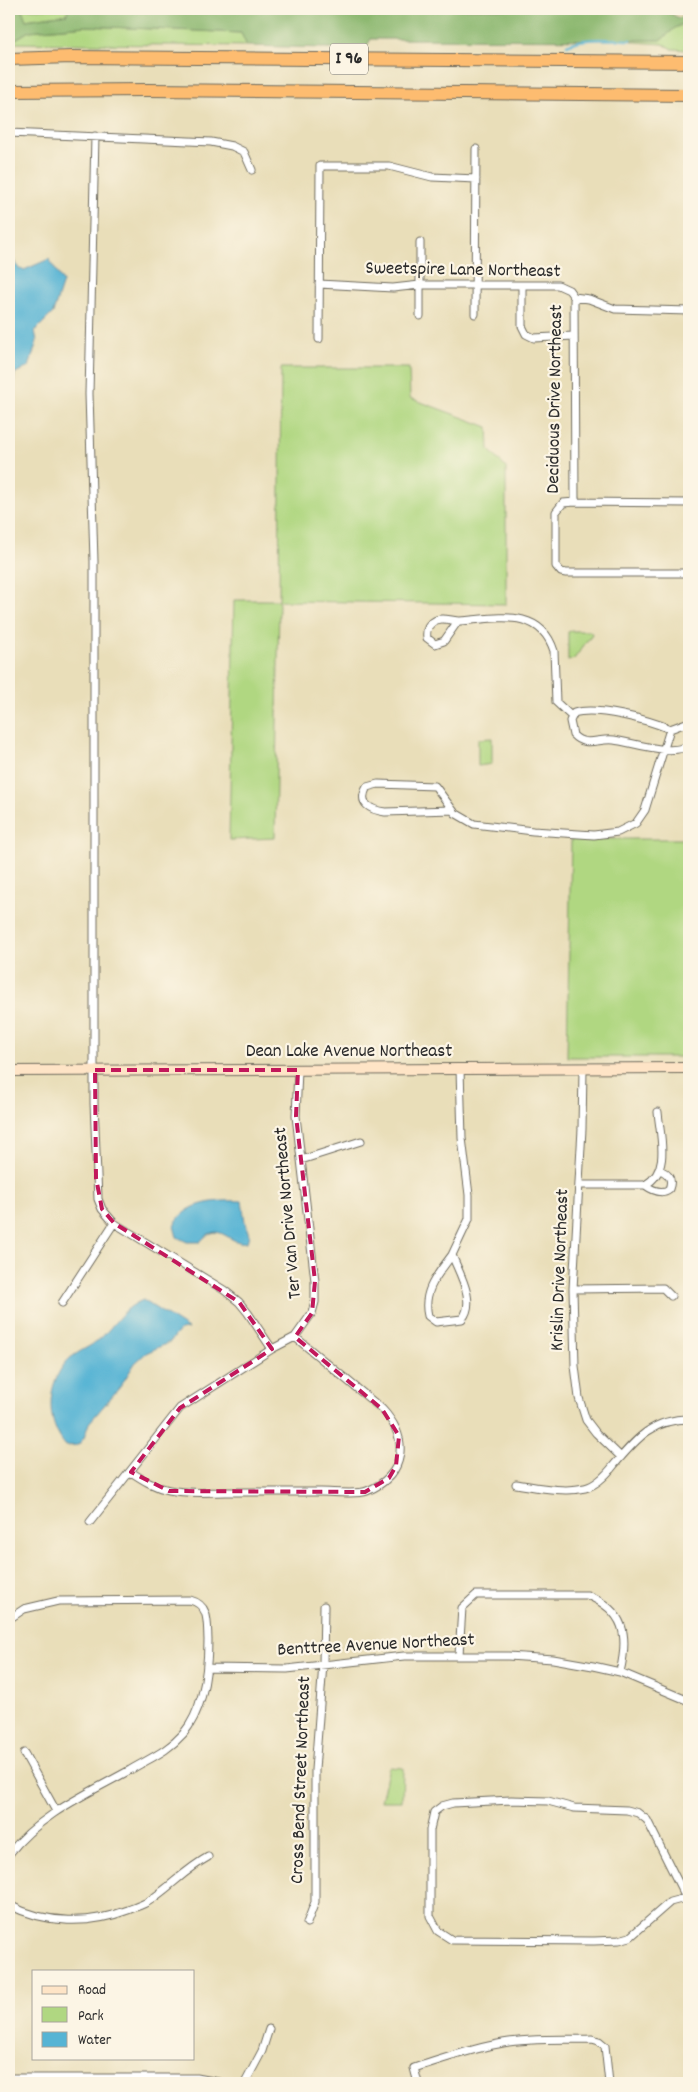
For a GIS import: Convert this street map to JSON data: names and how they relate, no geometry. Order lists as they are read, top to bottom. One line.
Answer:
{"streets":{"highway":["I 96"],"main road":["Dean Lake Avenue Northeast"],"street":["Sweetspire Lane Northeast","Deciduous Drive Northeast","Ter Van Drive Northeast","Krislin Drive Northeast","Benttree Avenue Northeast","Cross Bend Street Northeast"]},"crossings":[["Sweetspire Lane Northeast","Deciduous Drive Northeast"],["Dean Lake Avenue Northeast","Ter Van Drive Northeast"],["Dean Lake Avenue Northeast","Krislin Drive Northeast"],["Benttree Avenue Northeast","Cross Bend Street Northeast"]],"legend":["Road","Park","Water"]}
